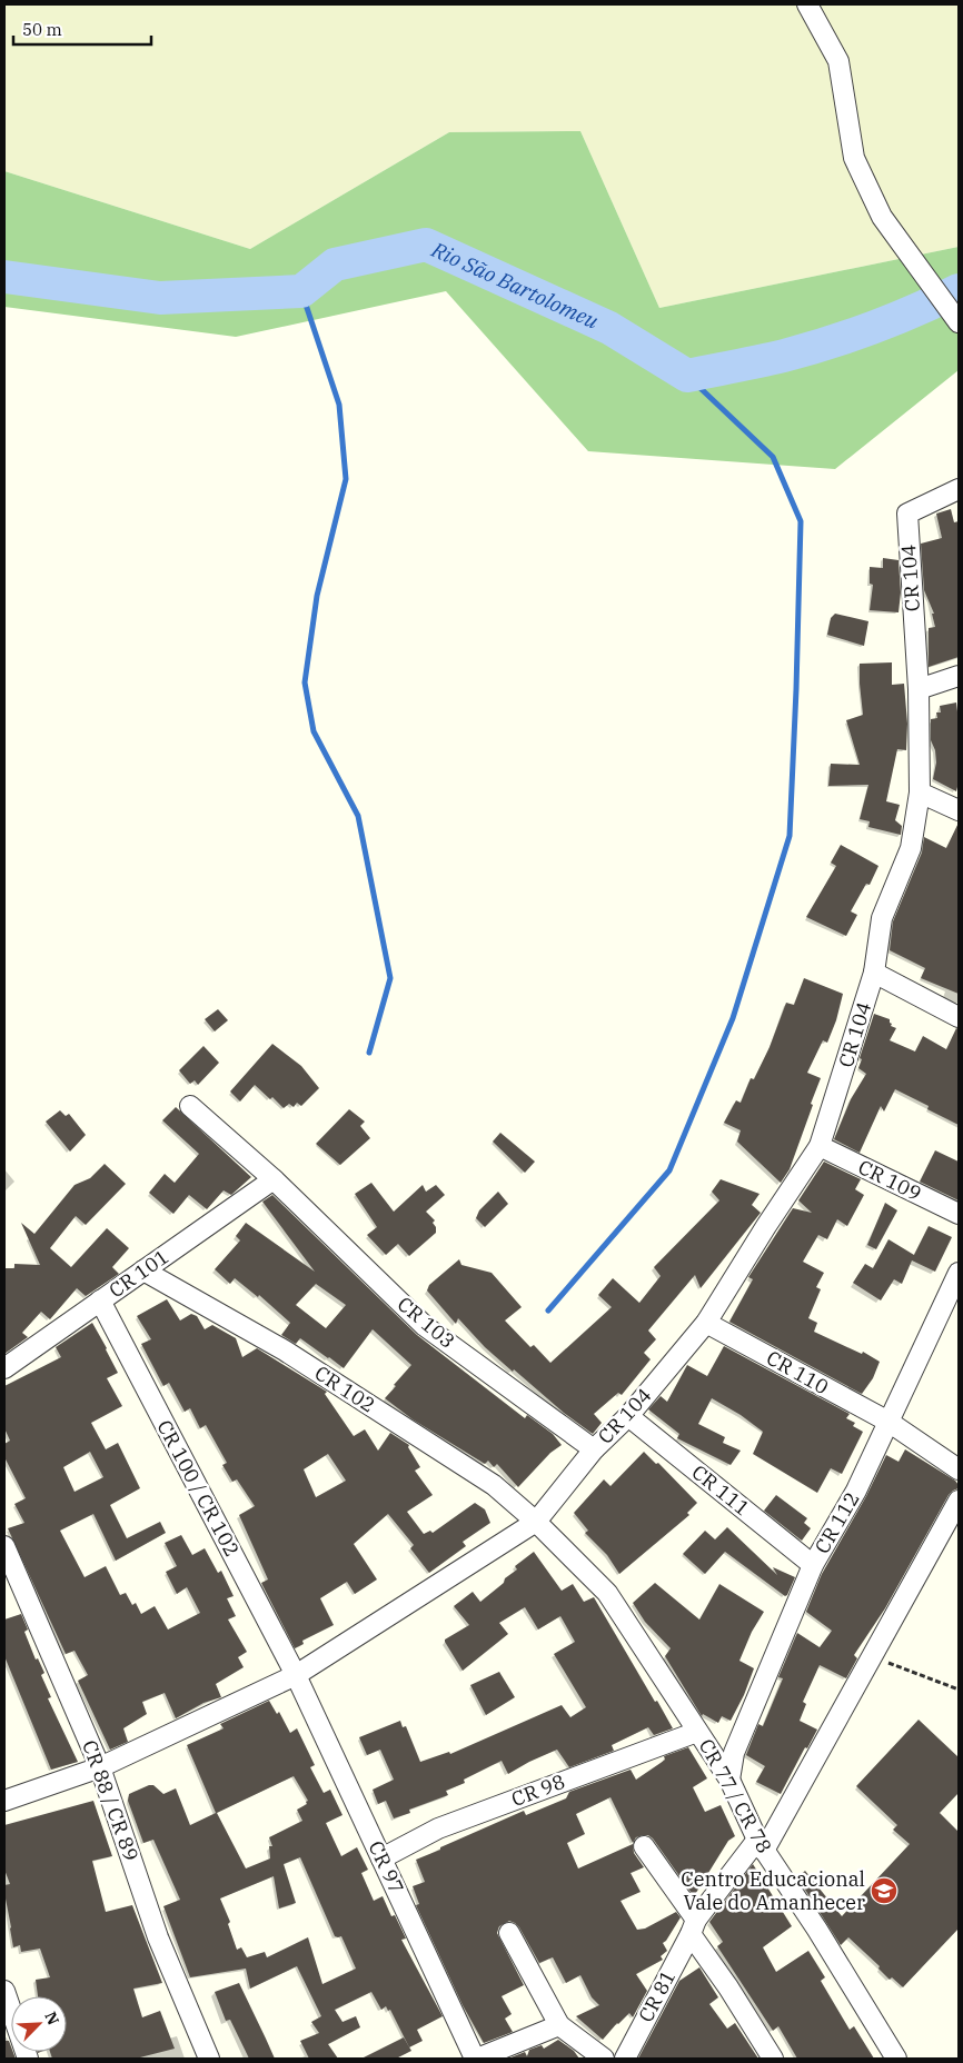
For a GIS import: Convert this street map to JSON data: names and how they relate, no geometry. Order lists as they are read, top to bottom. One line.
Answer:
{"streets":{"street":["CR 104","CR 109","CR 101","CR 103","CR 110","CR 102","CR 100 / CR 102","CR 111","CR 112","CR 98","CR 77 / CR 78","CR 88 / CR 89","CR 97","CR 81"]},"crossings":[["CR 104","CR 109"],["CR 104","CR 103"],["CR 104","CR 110"],["CR 104","CR 102"],["CR 104","CR 100 / CR 102"],["CR 104","CR 111"],["CR 104","CR 77 / CR 78"],["CR 104","CR 88 / CR 89"],["CR 104","CR 97"],["CR 101","CR 103"],["CR 101","CR 102"],["CR 101","CR 100 / CR 102"],["CR 110","CR 112"],["CR 102","CR 77 / CR 78"],["CR 100 / CR 102","CR 97"],["CR 111","CR 112"],["CR 112","CR 77 / CR 78"],["CR 98","CR 77 / CR 78"],["CR 98","CR 97"],["CR 77 / CR 78","CR 81"]],"water":["Rio São Bartolomeu"],"places":{"school or university":["Centro Educacional Vale do Amanhecer"]},"scale_bar":"50 m","north":"top right"}
